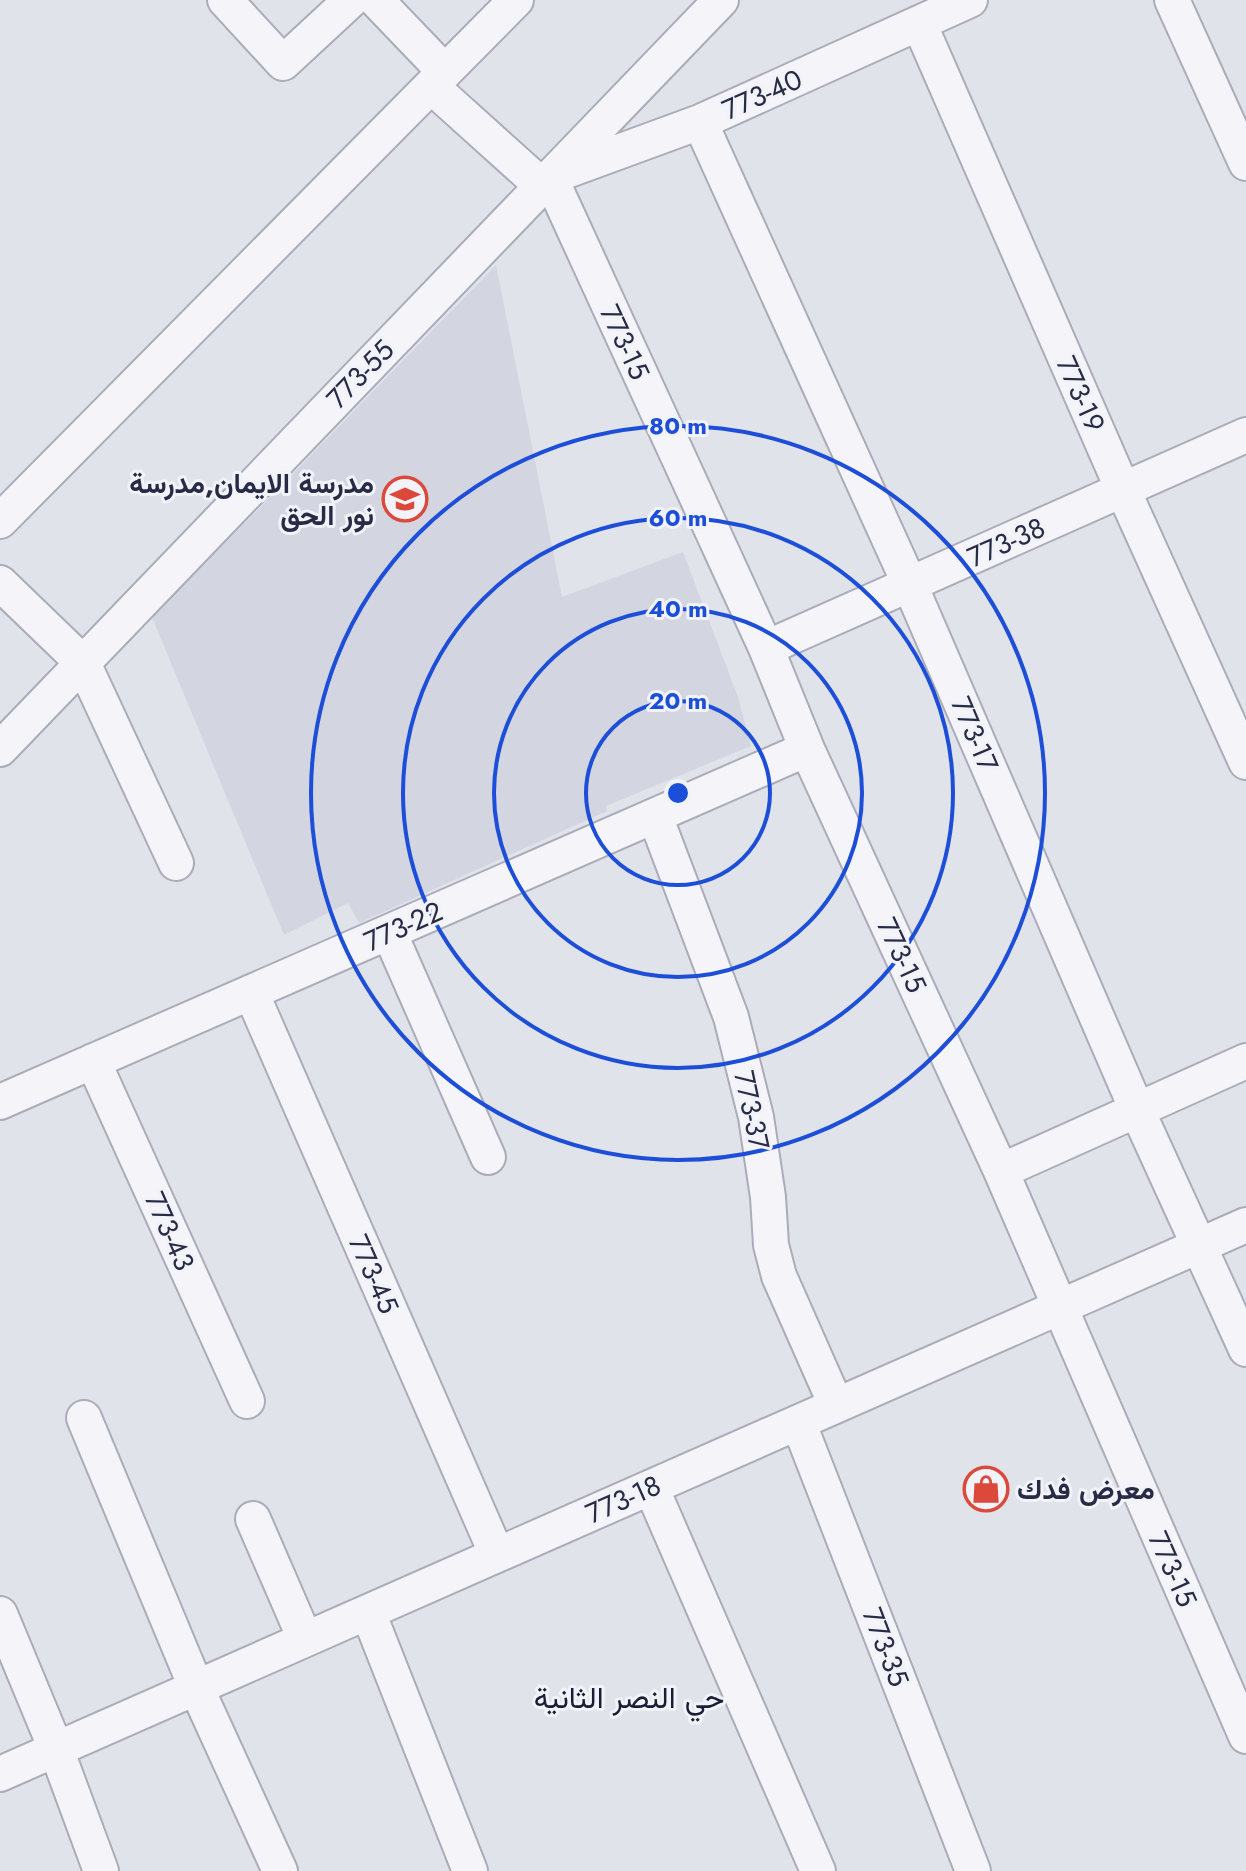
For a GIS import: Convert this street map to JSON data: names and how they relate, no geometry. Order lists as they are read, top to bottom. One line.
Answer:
{"streets":{"street":["773-40","773-15","773-55","773-19","773-38","773-17","773-22","773-37","773-43","773-45","773-18","773-35"]},"crossings":[["773-40","773-15"],["773-40","773-55"],["773-40","773-19"],["773-40","773-17"],["773-15","773-55"],["773-15","773-38"],["773-15","773-22"],["773-15","773-18"],["773-19","773-38"],["773-38","773-17"],["773-17","773-18"],["773-22","773-37"],["773-22","773-43"],["773-22","773-45"],["773-37","773-18"],["773-45","773-18"],["773-18","773-35"]],"districts":["حي النصر الثانية"],"places":{"school or university":["مدرسة الايمان,مدرسة نور الحق"],"shop":["معرض فدك"]},"rings":["80 m","60 m","40 m","20 m"]}
